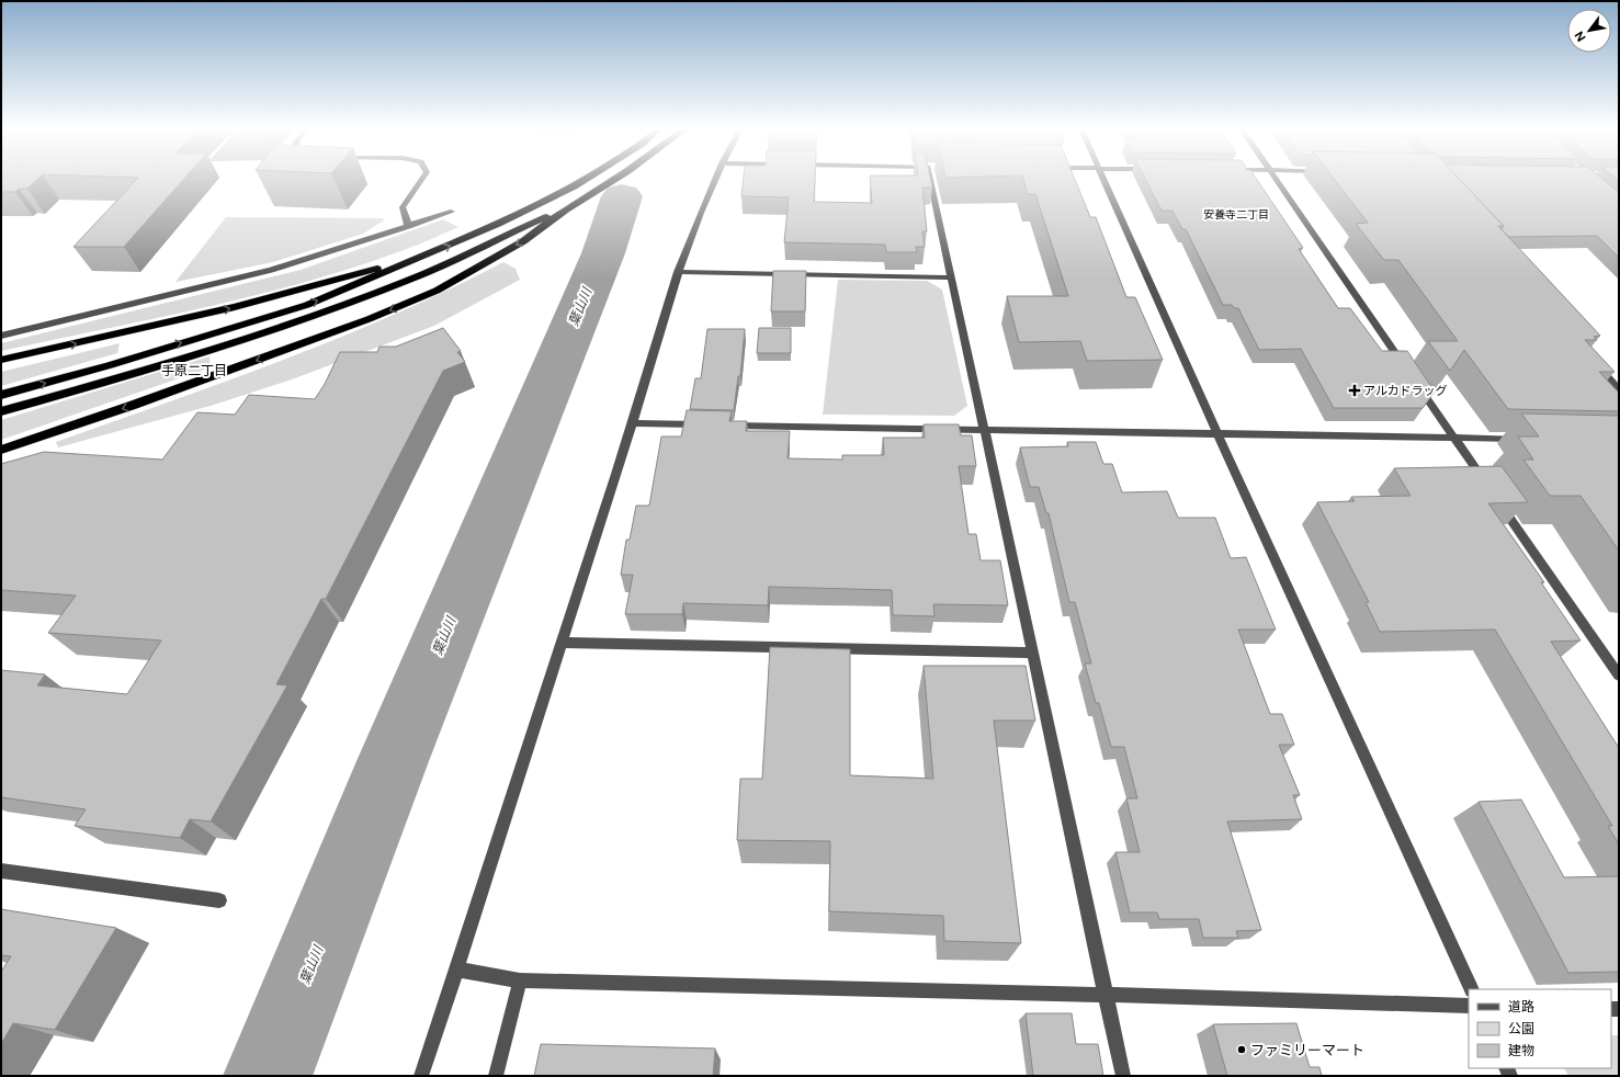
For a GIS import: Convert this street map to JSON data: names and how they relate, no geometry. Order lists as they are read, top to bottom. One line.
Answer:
{"districts":["安養寺二丁目","手原二丁目"],"water":["葉山川"],"places":{"health":["アルカドラッグ"],"other":["ファミリーマート"]},"legend":["道路","公園","建物"],"north":"bottom left"}
